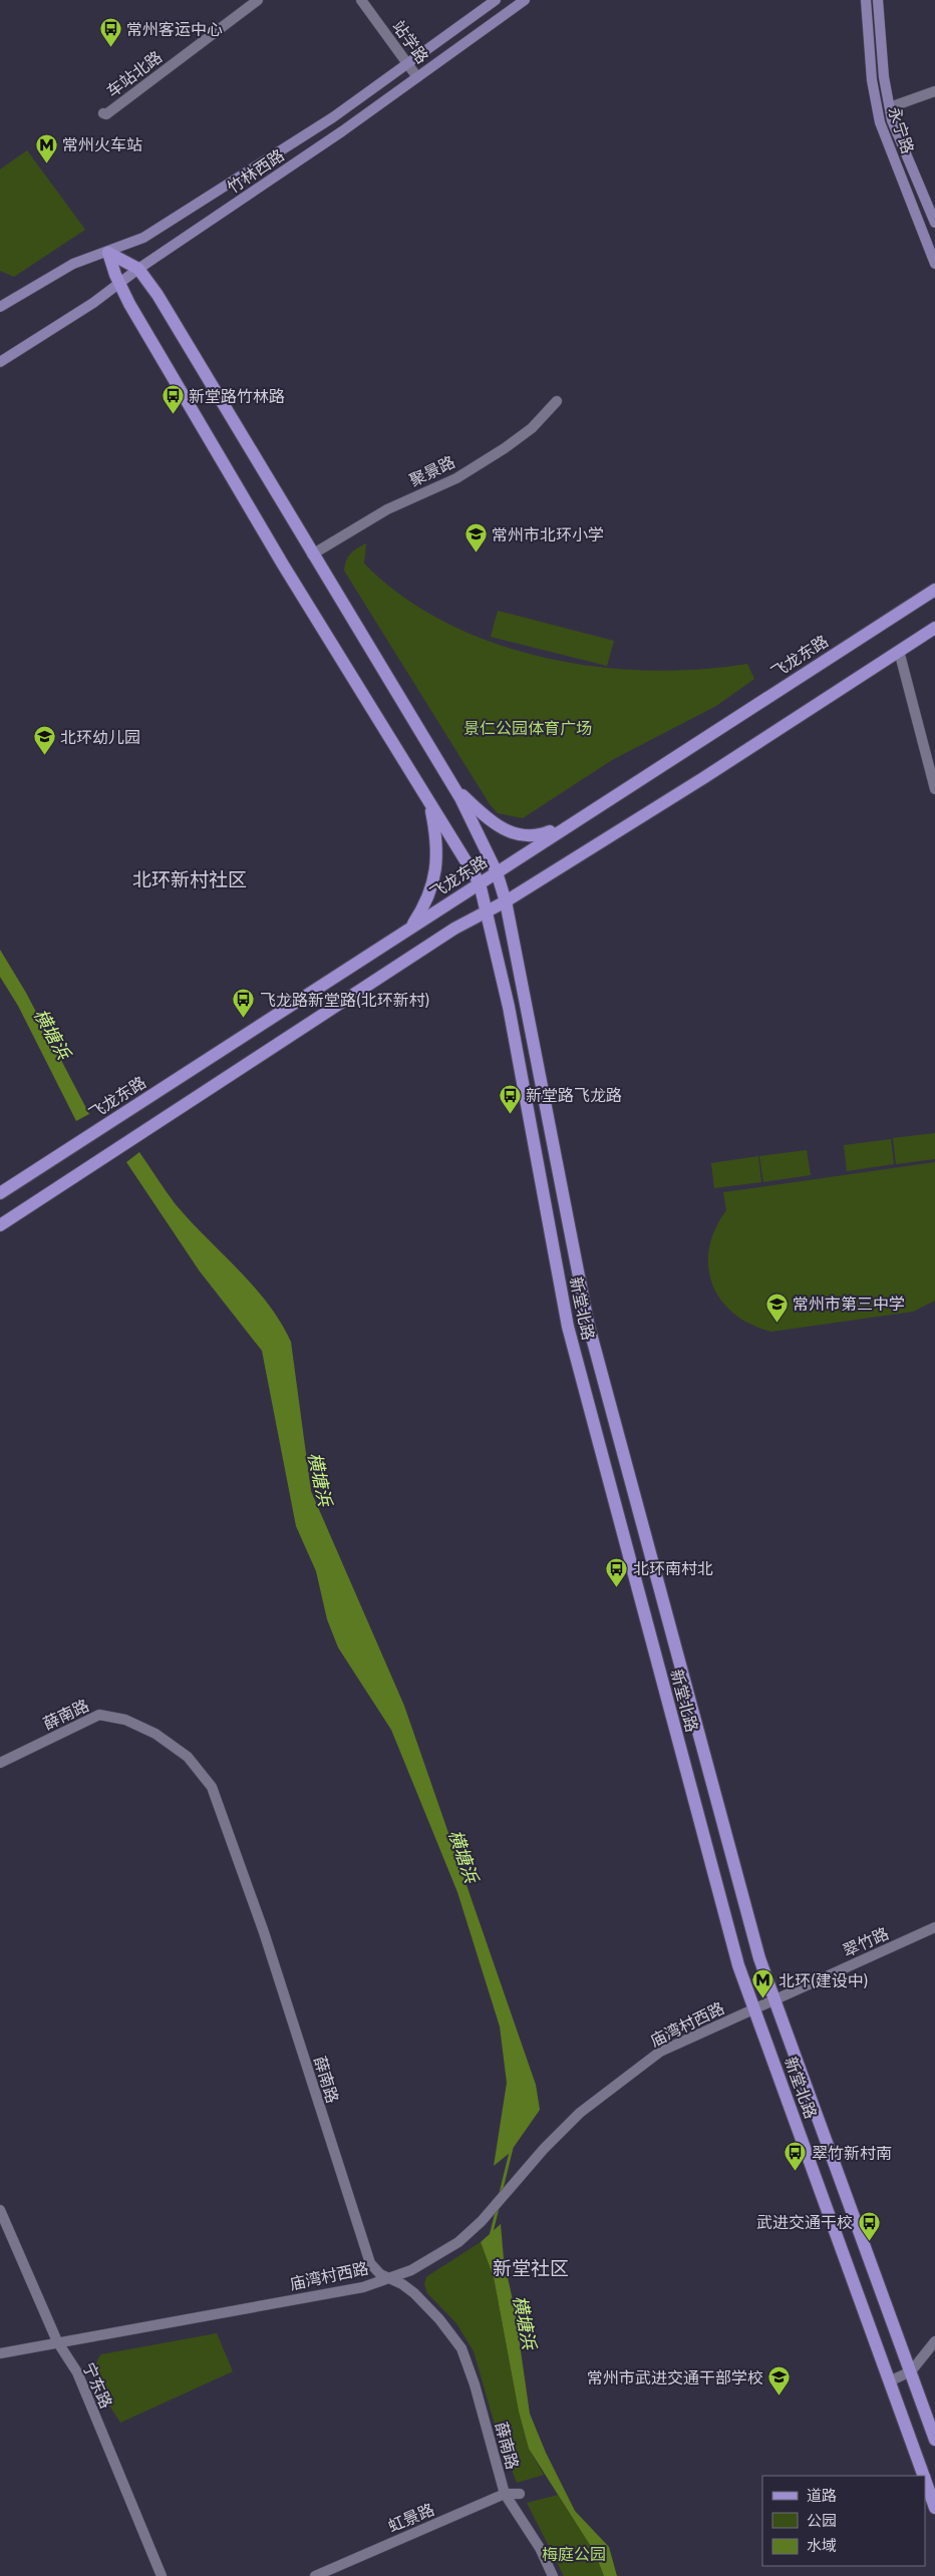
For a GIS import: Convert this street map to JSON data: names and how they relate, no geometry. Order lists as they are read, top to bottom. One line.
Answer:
{"streets":{"main road":["永宁路","竹林西路","飞龙东路","新堂北路"],"street":["站学路","车站北路","聚景路","薛南路","翠竹路","庙湾村西路","宁东路","虹景路"]},"crossings":[["站学路","竹林西路"],["竹林西路","新堂北路"],["飞龙东路","新堂北路"],["新堂北路","翠竹路"],["新堂北路","庙湾村西路"],["薛南路","庙湾村西路"],["薛南路","虹景路"],["翠竹路","庙湾村西路"],["庙湾村西路","宁东路"]],"districts":["北环新村社区","新堂社区"],"water":["横塘浜"],"parks":["景仁公园体育广场","梅庭公园"],"places":{"bus stop":["常州客运中心","新堂路竹林路","飞龙路新堂路(北环新村)","新堂路飞龙路","北环南村北","翠竹新村南","武进交通干校"],"metro station":["常州火车站","北环(建设中)"],"school or university":["常州市北环小学","北环幼儿园","常州市第三中学","常州市武进交通干部学校"]},"legend":["道路","公园","水域"]}
